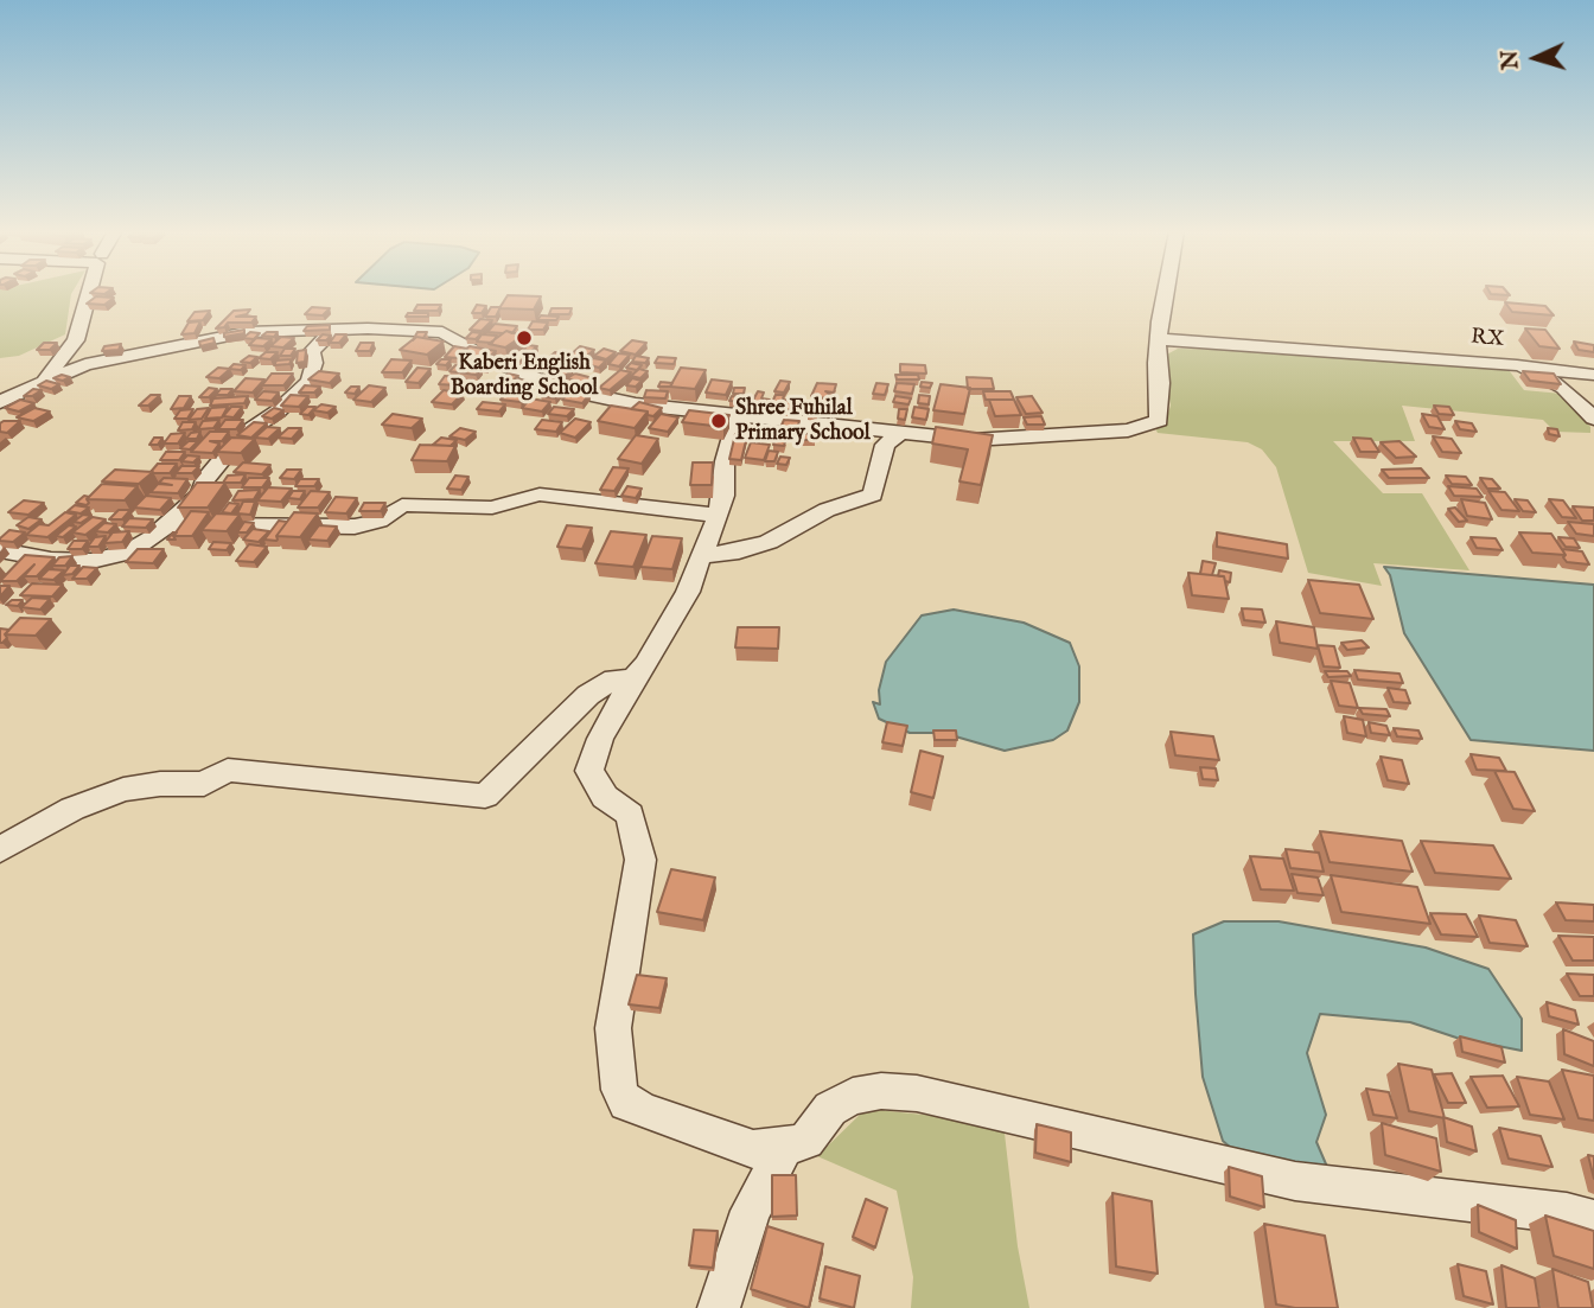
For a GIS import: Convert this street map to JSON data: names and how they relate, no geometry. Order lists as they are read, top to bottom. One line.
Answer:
{"streets":{"street":["RX"]},"places":["Kaberi English Boarding School","Shree Fuhilal Primary School"],"north":"left"}
